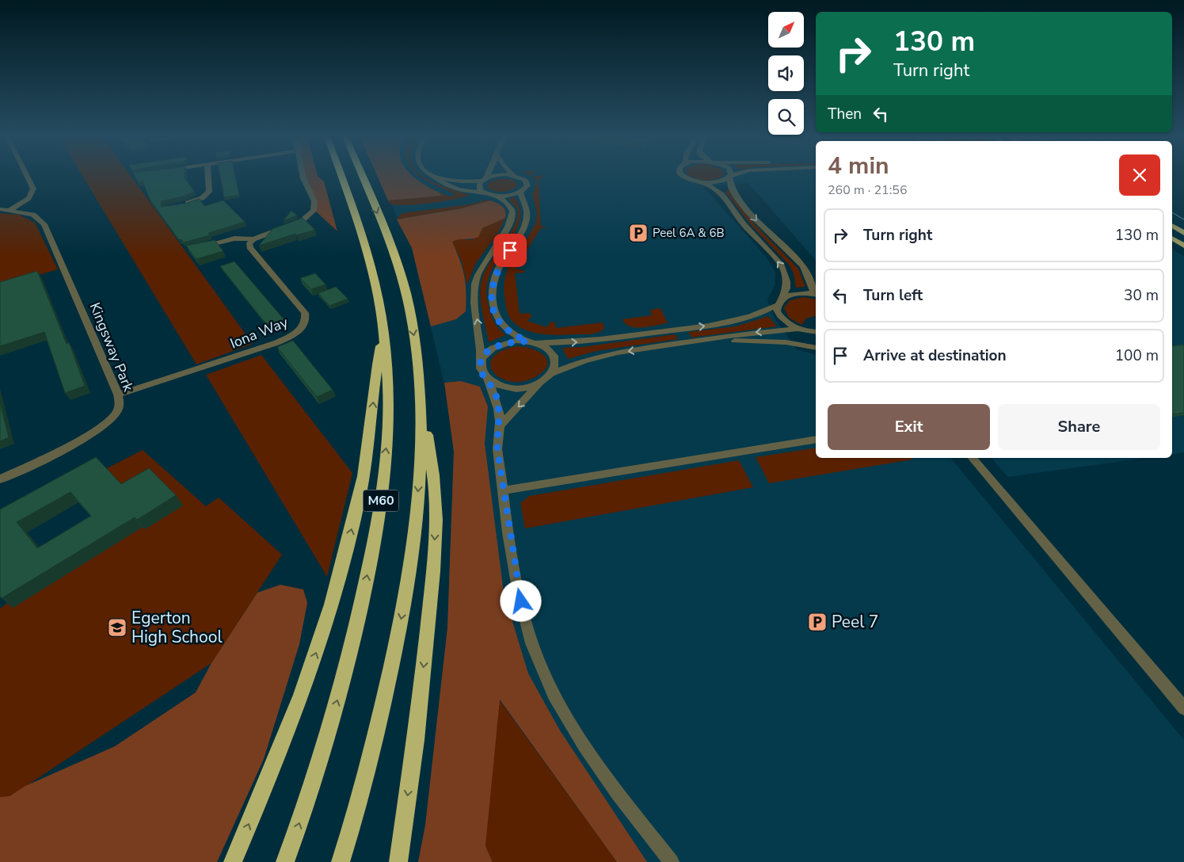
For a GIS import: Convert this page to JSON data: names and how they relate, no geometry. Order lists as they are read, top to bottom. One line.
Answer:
{"streets":{"highway":["M60"],"street":["Iona Way","Kingsway Park"]},"crossings":[["Iona Way","Kingsway Park"]],"places":{"parking":["Peel 6A & 6B","Peel 7"],"school or university":["Egerton High School"]},"north":"top right","page":{"turn":["130 m","Turn right"],"then":"Then","heading":["4 min","260 m · 21:56"],"list":[{"name":"Turn right","value":"130 m"},{"name":"Turn left","value":"30 m"},{"name":"Arrive at destination","value":"100 m"}],"buttons":["Exit","Share"]}}
